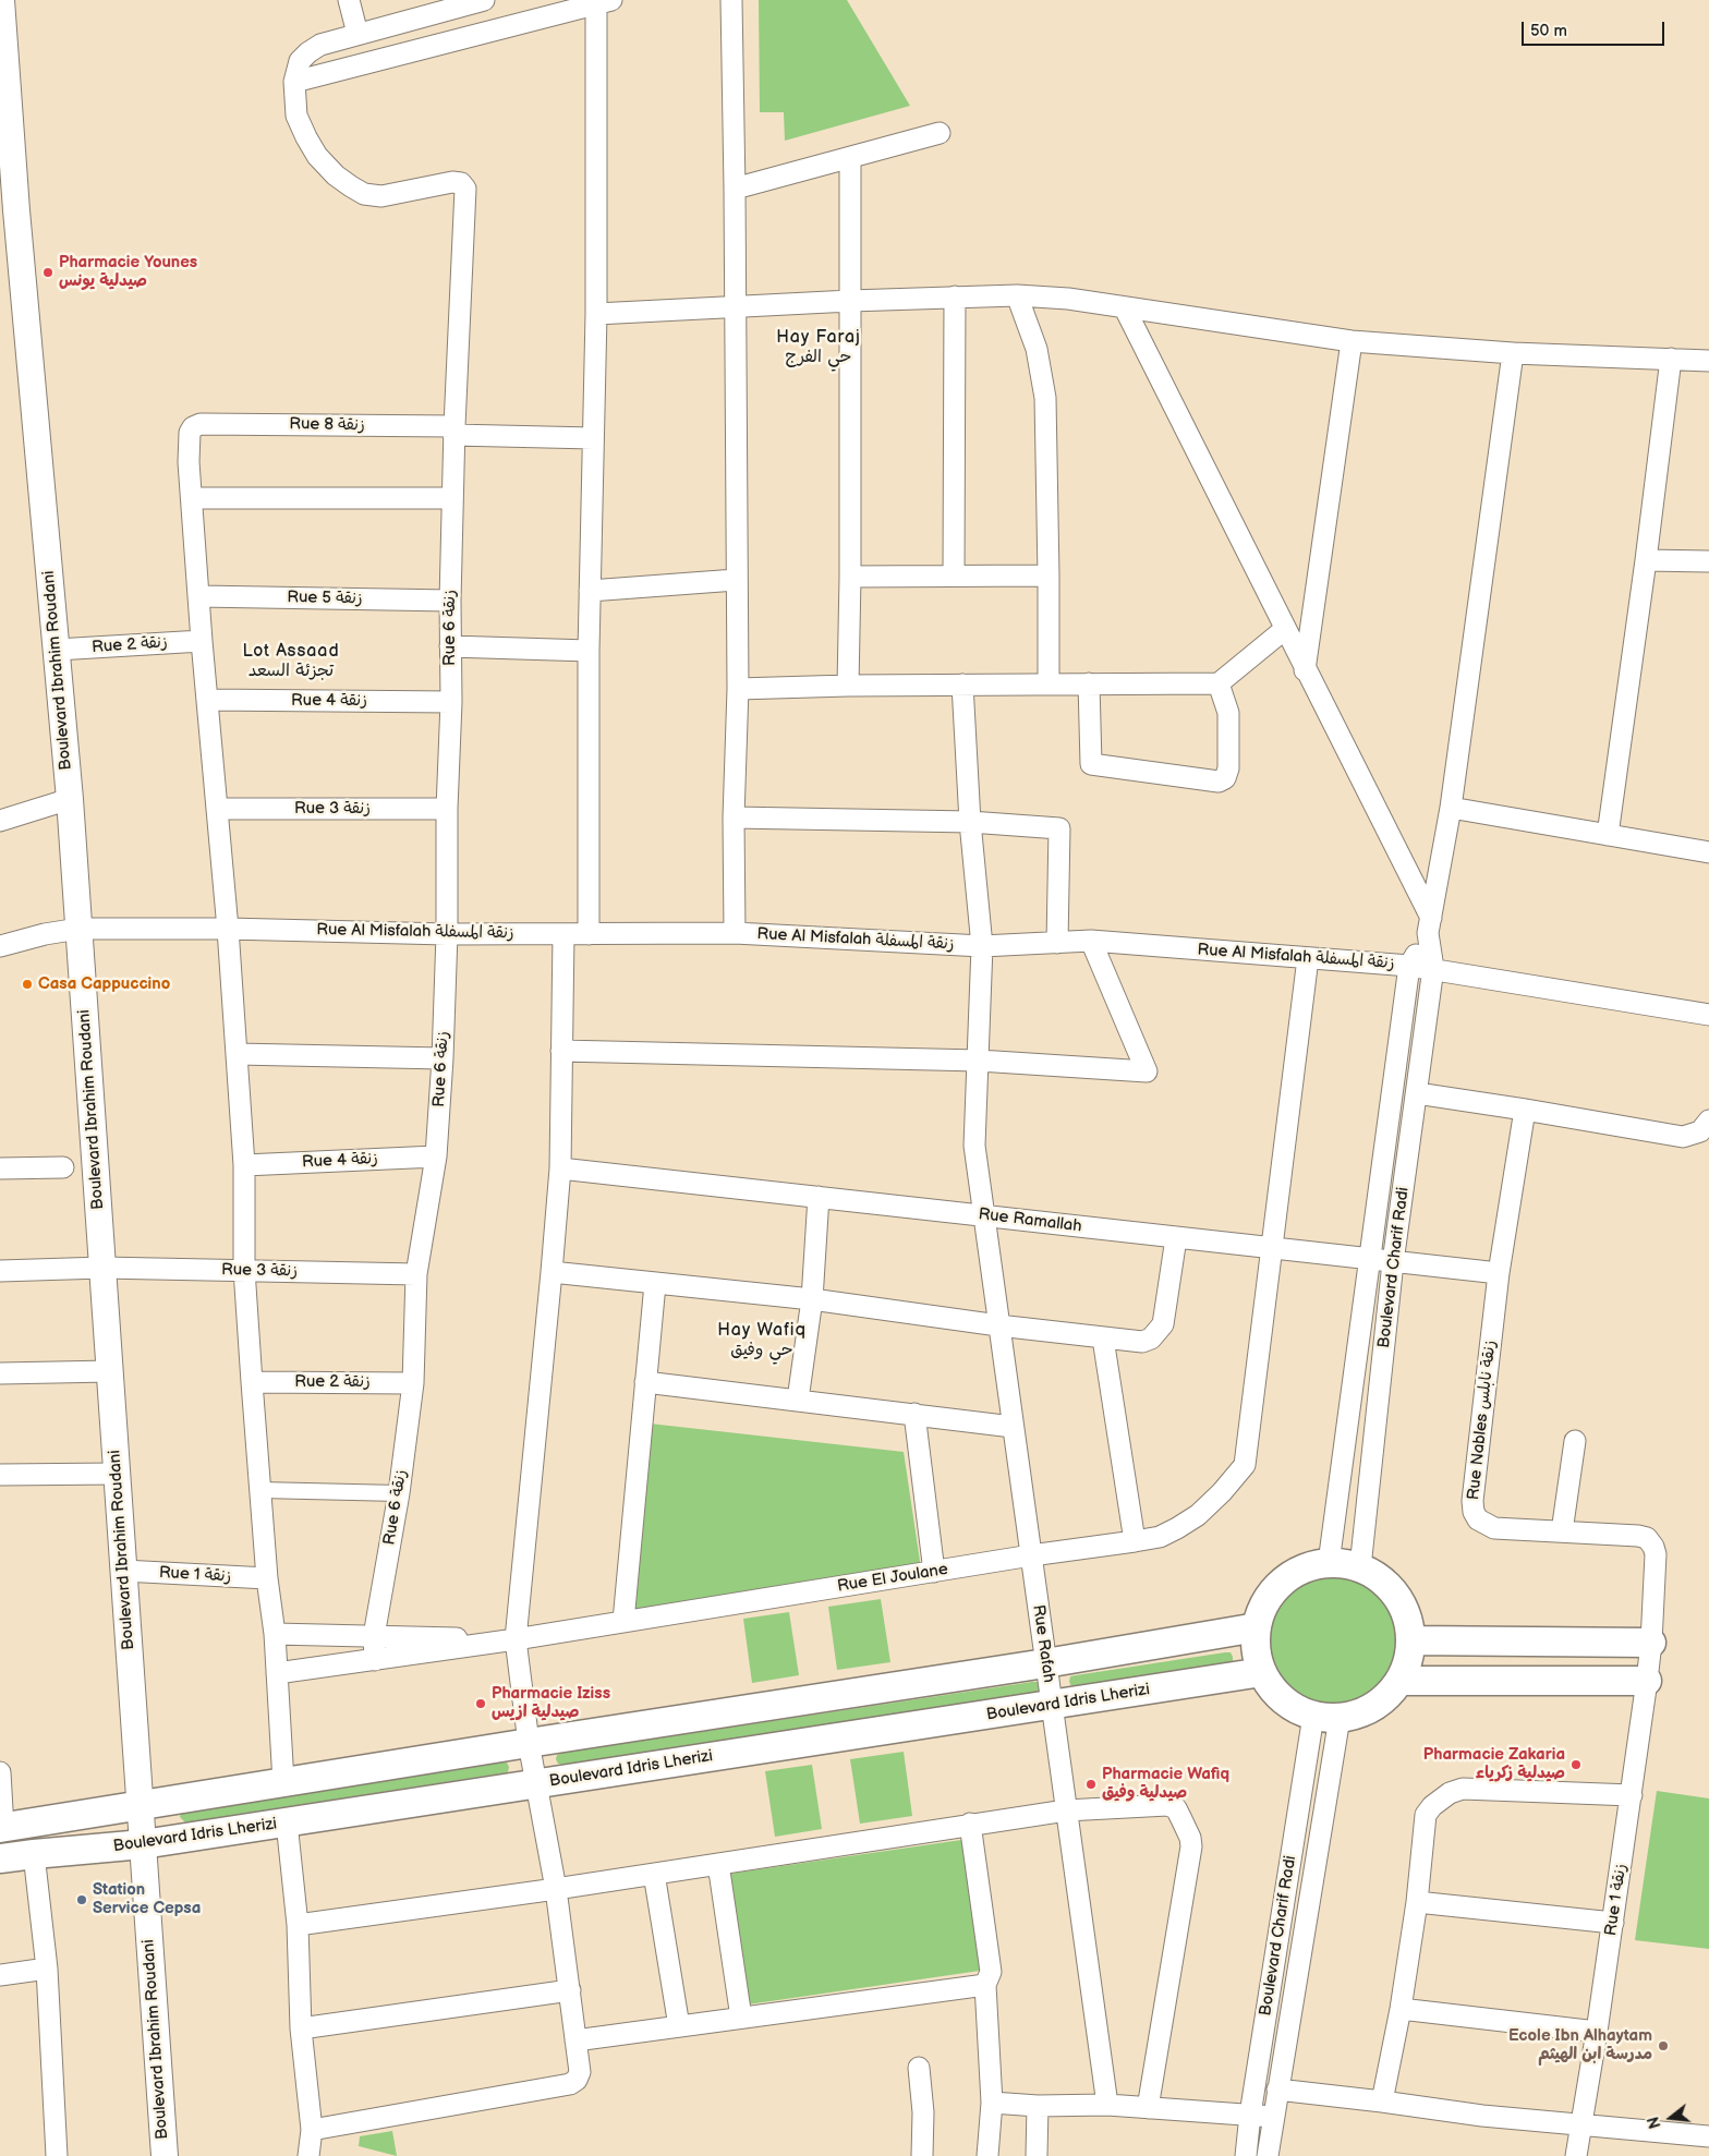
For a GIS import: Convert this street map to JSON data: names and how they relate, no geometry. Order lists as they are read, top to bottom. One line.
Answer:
{"streets":{"main road":["Boulevard Idris Lherizi"],"street":["Rue 8 زنقة","Rue 5 زنقة","Rue 6 زنقة","Rue 2 زنقة","Boulevard Ibrahim Roudani","Rue 4 زنقة","Rue 3 زنقة","Rue Al Misfalah زنقة المسفلة","Rue Ramallah","Boulevard Charif Radi","Rue Nables زنقة نابلس","Rue 1 زنقة","Rue El Joulane","Rue Rafah"]},"crossings":[["Rue 8 زنقة","Rue 6 زنقة"],["Rue 5 زنقة","Rue 6 زنقة"],["Rue 6 زنقة","Rue 2 زنقة"],["Rue 6 زنقة","Rue 4 زنقة"],["Rue 6 زنقة","Rue 3 زنقة"],["Rue 6 زنقة","Rue Al Misfalah زنقة المسفلة"],["Rue 2 زنقة","Boulevard Ibrahim Roudani"],["Boulevard Ibrahim Roudani","Rue 3 زنقة"],["Boulevard Ibrahim Roudani","Rue Al Misfalah زنقة المسفلة"],["Boulevard Ibrahim Roudani","Rue 1 زنقة"],["Boulevard Ibrahim Roudani","Boulevard Idris Lherizi"],["Rue Al Misfalah زنقة المسفلة","Boulevard Charif Radi"],["Rue Al Misfalah زنقة المسفلة","Rue Rafah"],["Rue Ramallah","Boulevard Charif Radi"],["Rue Ramallah","Rue Nables زنقة نابلس"],["Rue Ramallah","Rue El Joulane"],["Rue Ramallah","Rue Rafah"],["Boulevard Charif Radi","Boulevard Idris Lherizi"],["Rue Nables زنقة نابلس","Rue 1 زنقة"],["Rue El Joulane","Rue Rafah"],["Rue Rafah","Boulevard Idris Lherizi"]],"districts":["Hay Faraj حي الفرج","Lot Assaad تجزئة السعد","Hay Wafiq حي وفيق"],"places":["Pharmacie Younes صيدلية يونس","Casa Cappuccino","Pharmacie Iziss صيدلية ازيس","Pharmacie Zakaria صيدلية زكرياء","Pharmacie Wafiq صيدلية وفيق","Station Service Cepsa","Ecole Ibn Alhaytam مدرسة ابن الهيثم"],"scale_bar":"50 m","north":"left"}
